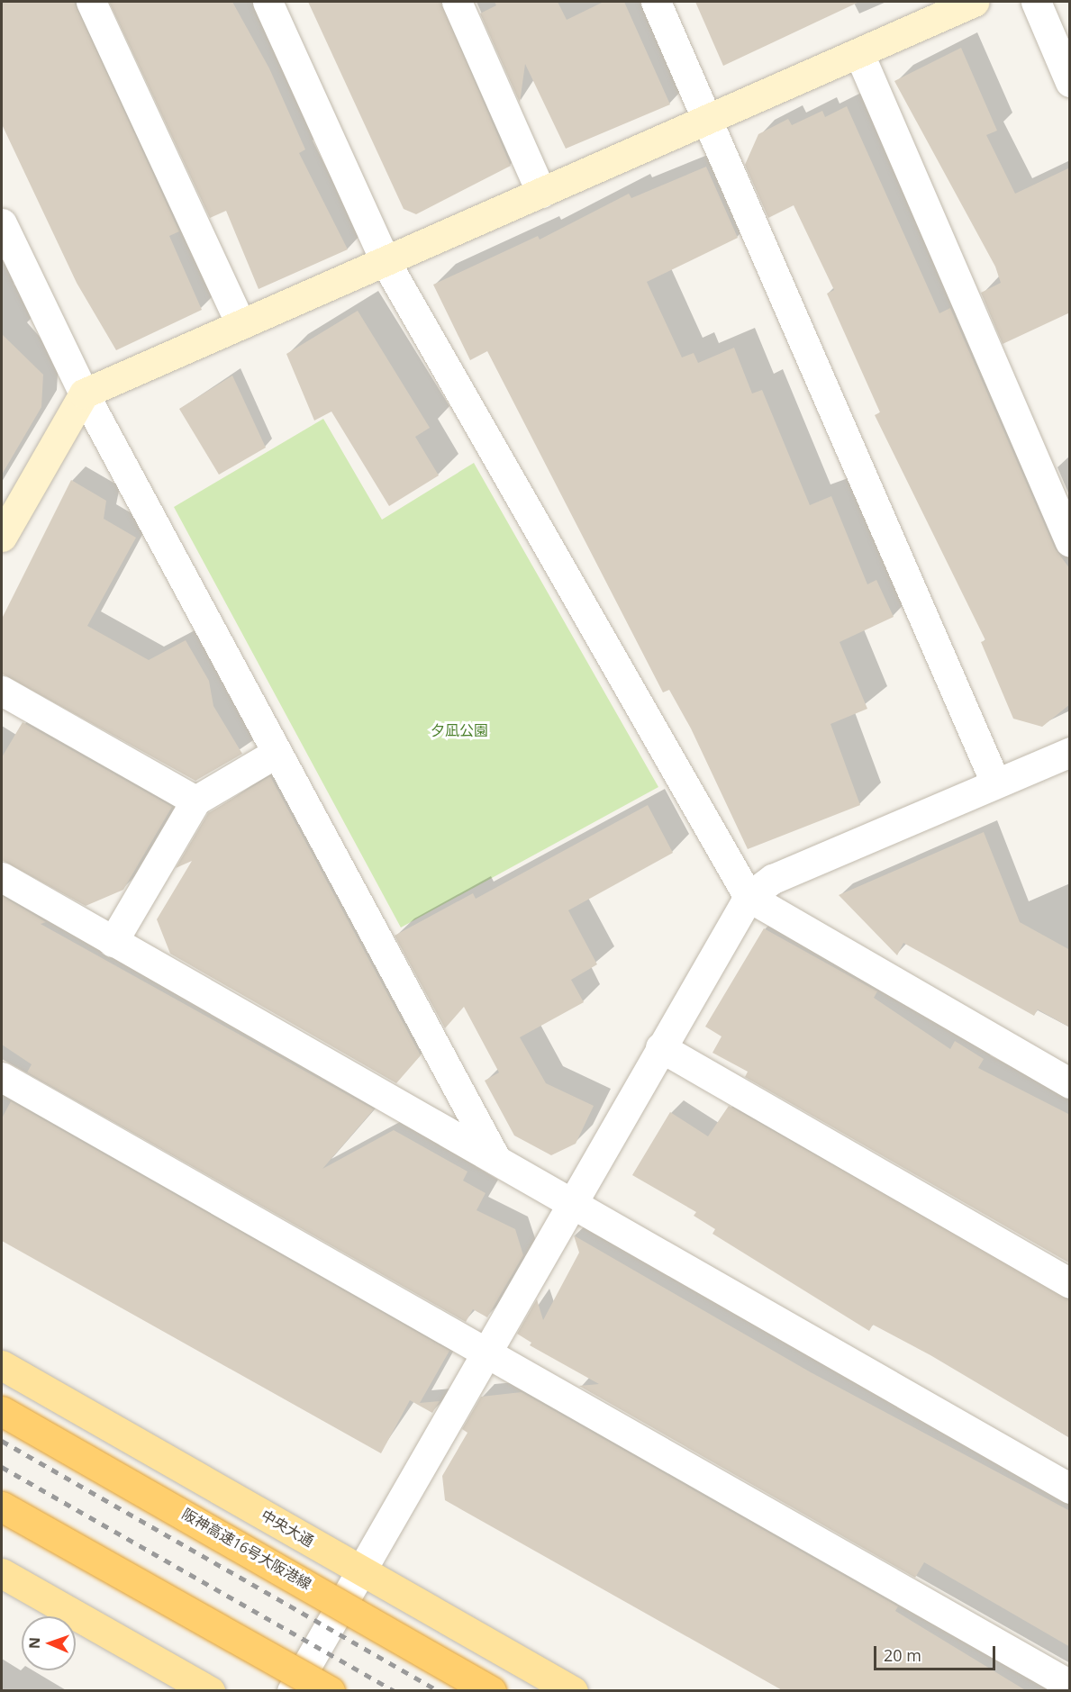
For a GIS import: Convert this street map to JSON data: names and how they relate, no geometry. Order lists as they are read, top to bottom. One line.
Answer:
{"streets":{"highway":["阪神高速16号大阪港線"],"main road":["中央大通"]},"parks":["夕凪公園"],"scale_bar":"20 m","north":"left"}
